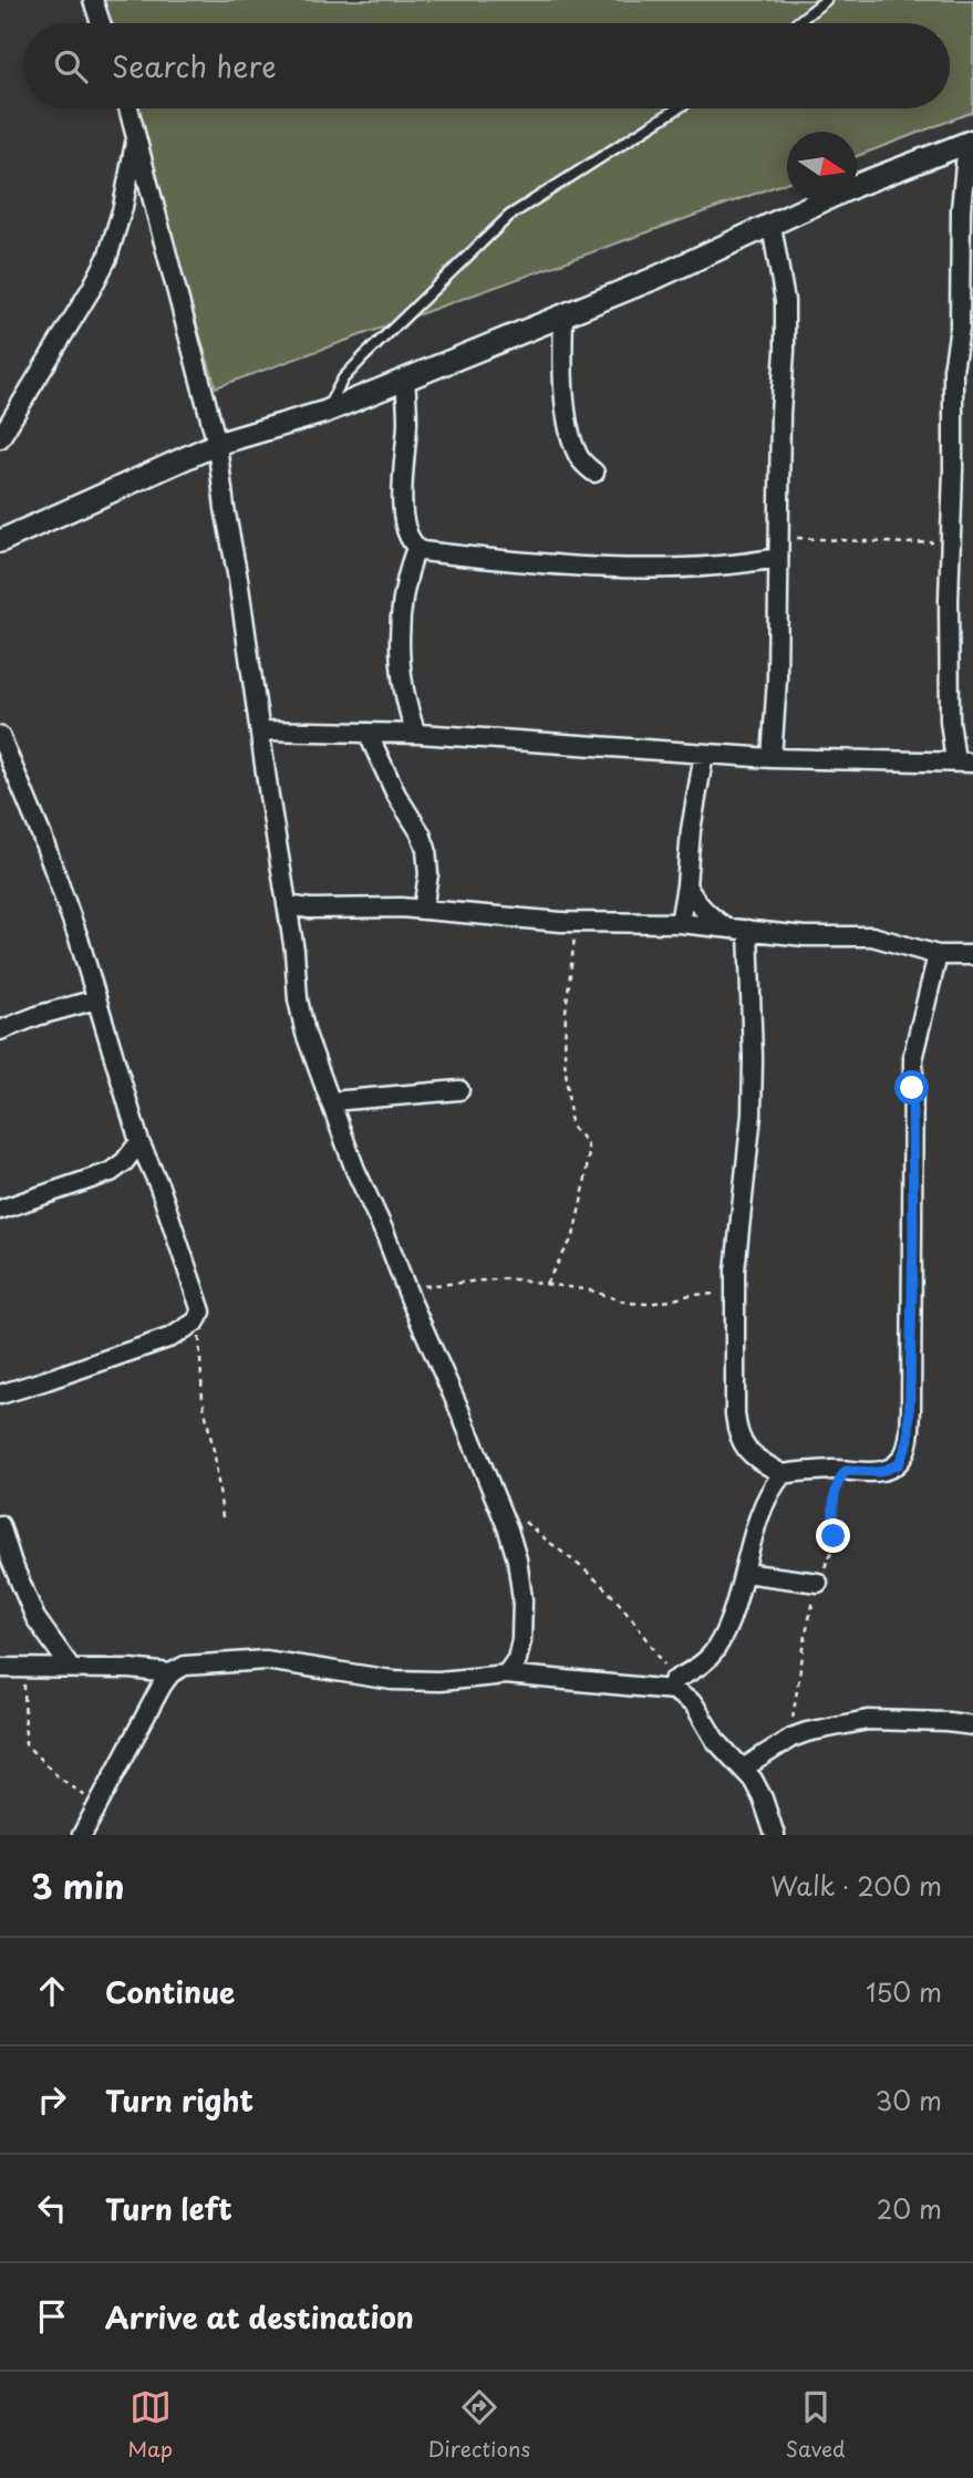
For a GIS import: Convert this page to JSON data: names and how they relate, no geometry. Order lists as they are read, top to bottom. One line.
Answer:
{"north":"right","page":{"search":"Search here","heading":["3 min","Walk · 200 m"],"list":[["Continue","150 m"],["Turn right","30 m"],["Turn left","20 m"],"Arrive at destination"],"nav":["Map","Directions","Saved"]}}
